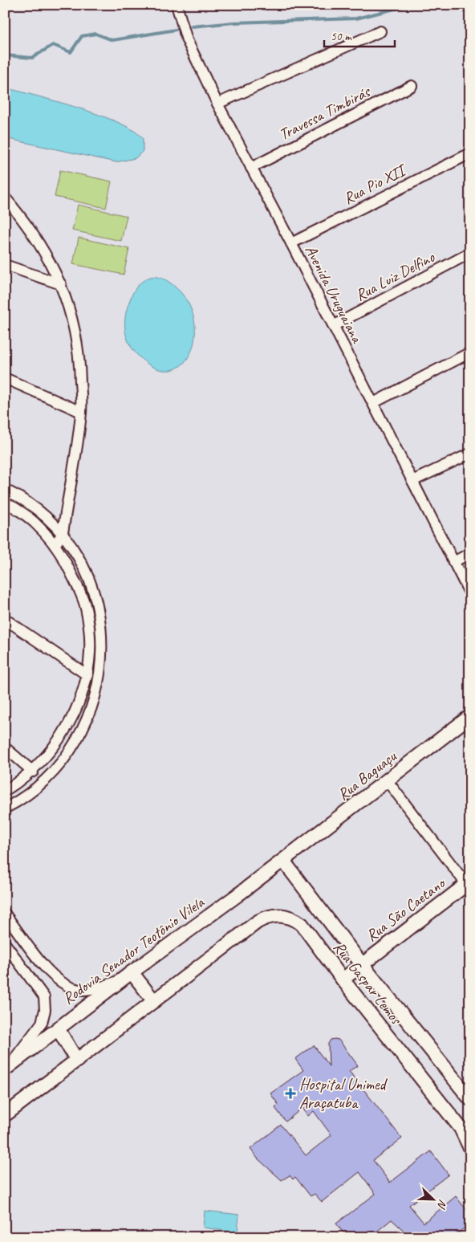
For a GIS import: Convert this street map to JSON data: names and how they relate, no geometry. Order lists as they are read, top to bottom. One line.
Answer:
{"streets":{"main road":["Rua Baguaçu","Rua São Caetano","Rodovia Senador Teotônio Vilela","Rua Gaspar Lemos"],"street":["Travessa Timbirás","Rua Pio XII","Rua Luiz Delfino","Avenida Uruguaiana"]},"crossings":[["Travessa Timbirás","Avenida Uruguaiana"],["Rua Pio XII","Avenida Uruguaiana"],["Rua Luiz Delfino","Avenida Uruguaiana"],["Rua Baguaçu","Rodovia Senador Teotônio Vilela"],["Rua Baguaçu","Rua Gaspar Lemos"],["Rua São Caetano","Rua Gaspar Lemos"],["Rodovia Senador Teotônio Vilela","Rua Gaspar Lemos"]],"places":{"health":["Hospital Unimed Araçatuba"]},"scale_bar":"50 m","north":"bottom right"}
